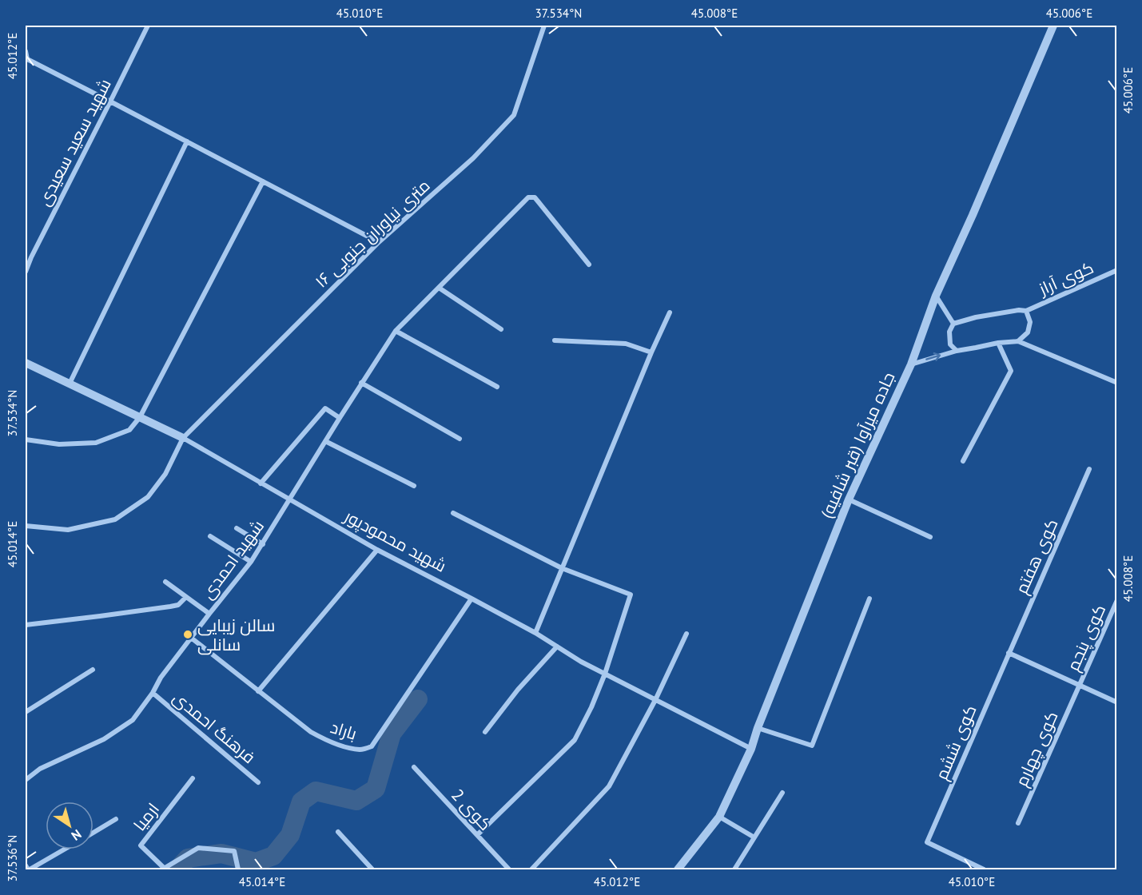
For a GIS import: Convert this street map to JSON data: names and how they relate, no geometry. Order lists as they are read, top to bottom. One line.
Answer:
{"streets":{"street":["شهید سعید سعیدی","۱۶ متری نیاوران جنوبی","کوی آراز","جاده میرآوا (قبر شافیه)","شهید محمودپور","کوی هفتم","شهید احمدی","کوی پنجم","فرهنگ احمدی","باراد","کوی ششم","کوی چهارم","کوی 2","ارمیا"]},"crossings":[["۱۶ متری نیاوران جنوبی","شهید محمودپور"],["جاده میرآوا (قبر شافیه)","شهید محمودپور"],["شهید محمودپور","شهید احمدی"],["شهید محمودپور","باراد"],["کوی هفتم","کوی ششم"],["شهید احمدی","فرهنگ احمدی"],["شهید احمدی","باراد"],["کوی پنجم","کوی چهارم"]],"places":["سالن زیبایی سانلی"],"north":"bottom right","coordinates":["45.010°E","37.534°N","45.008°E","45.006°E","45.012°E","45.014°E","37.536°N"]}
